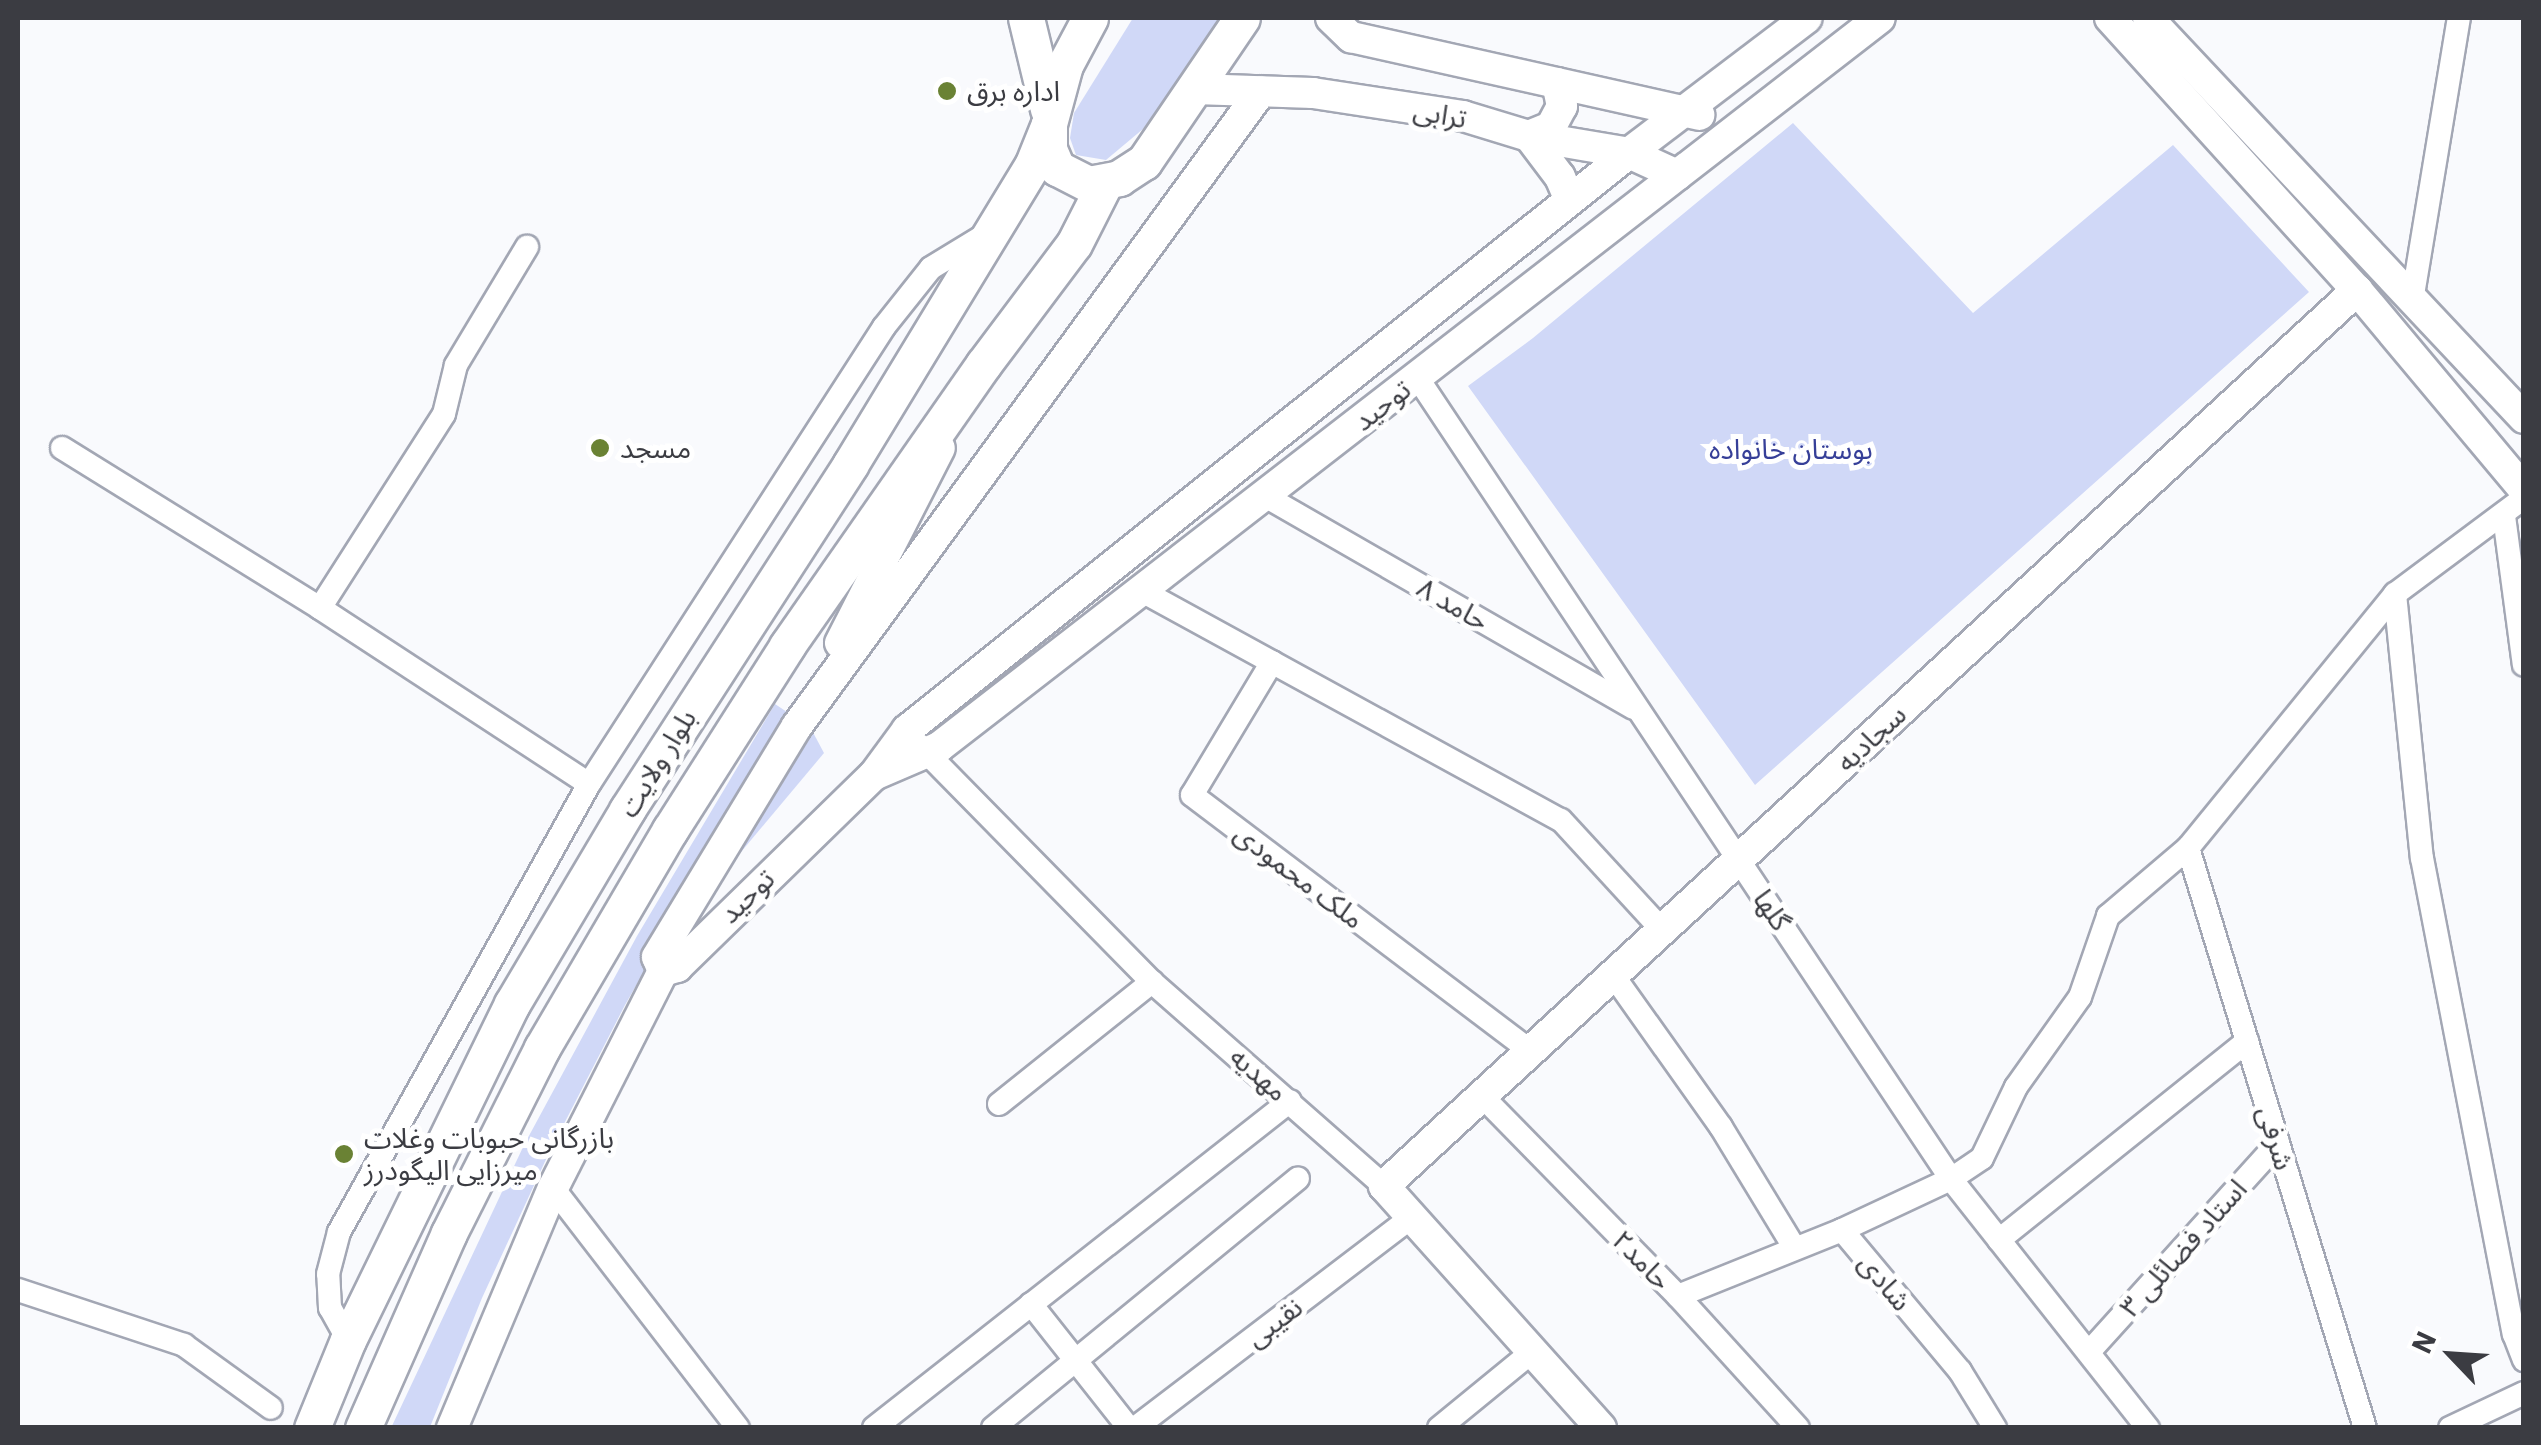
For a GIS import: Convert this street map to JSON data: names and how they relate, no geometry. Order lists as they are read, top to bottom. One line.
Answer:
{"streets":{"main road":["ترابی","توحید","سجادیه","بلوار ولایت","مهدیه"],"street":["حامد ۸","ملک محمودی","گلها","شرفی","استاد فضائلی ۳","حامد۲","شادی","نقیبی"]},"crossings":[["ترابی","توحید"],["توحید","حامد ۸"],["توحید","گلها"],["توحید","مهدیه"],["حامد ۸","گلها"],["سجادیه","ملک محمودی"],["سجادیه","گلها"],["سجادیه","مهدیه"],["سجادیه","حامد۲"],["گلها","استاد فضائلی ۳"],["مهدیه","نقیبی"],["شرفی","استاد فضائلی ۳"],["حامد۲","شادی"]],"parks":["بوستان خانواده"],"places":["اداره برق","مسجد","بازرگانی حبوبات وغلات میرزایی الیگودرز"],"north":"top left"}
